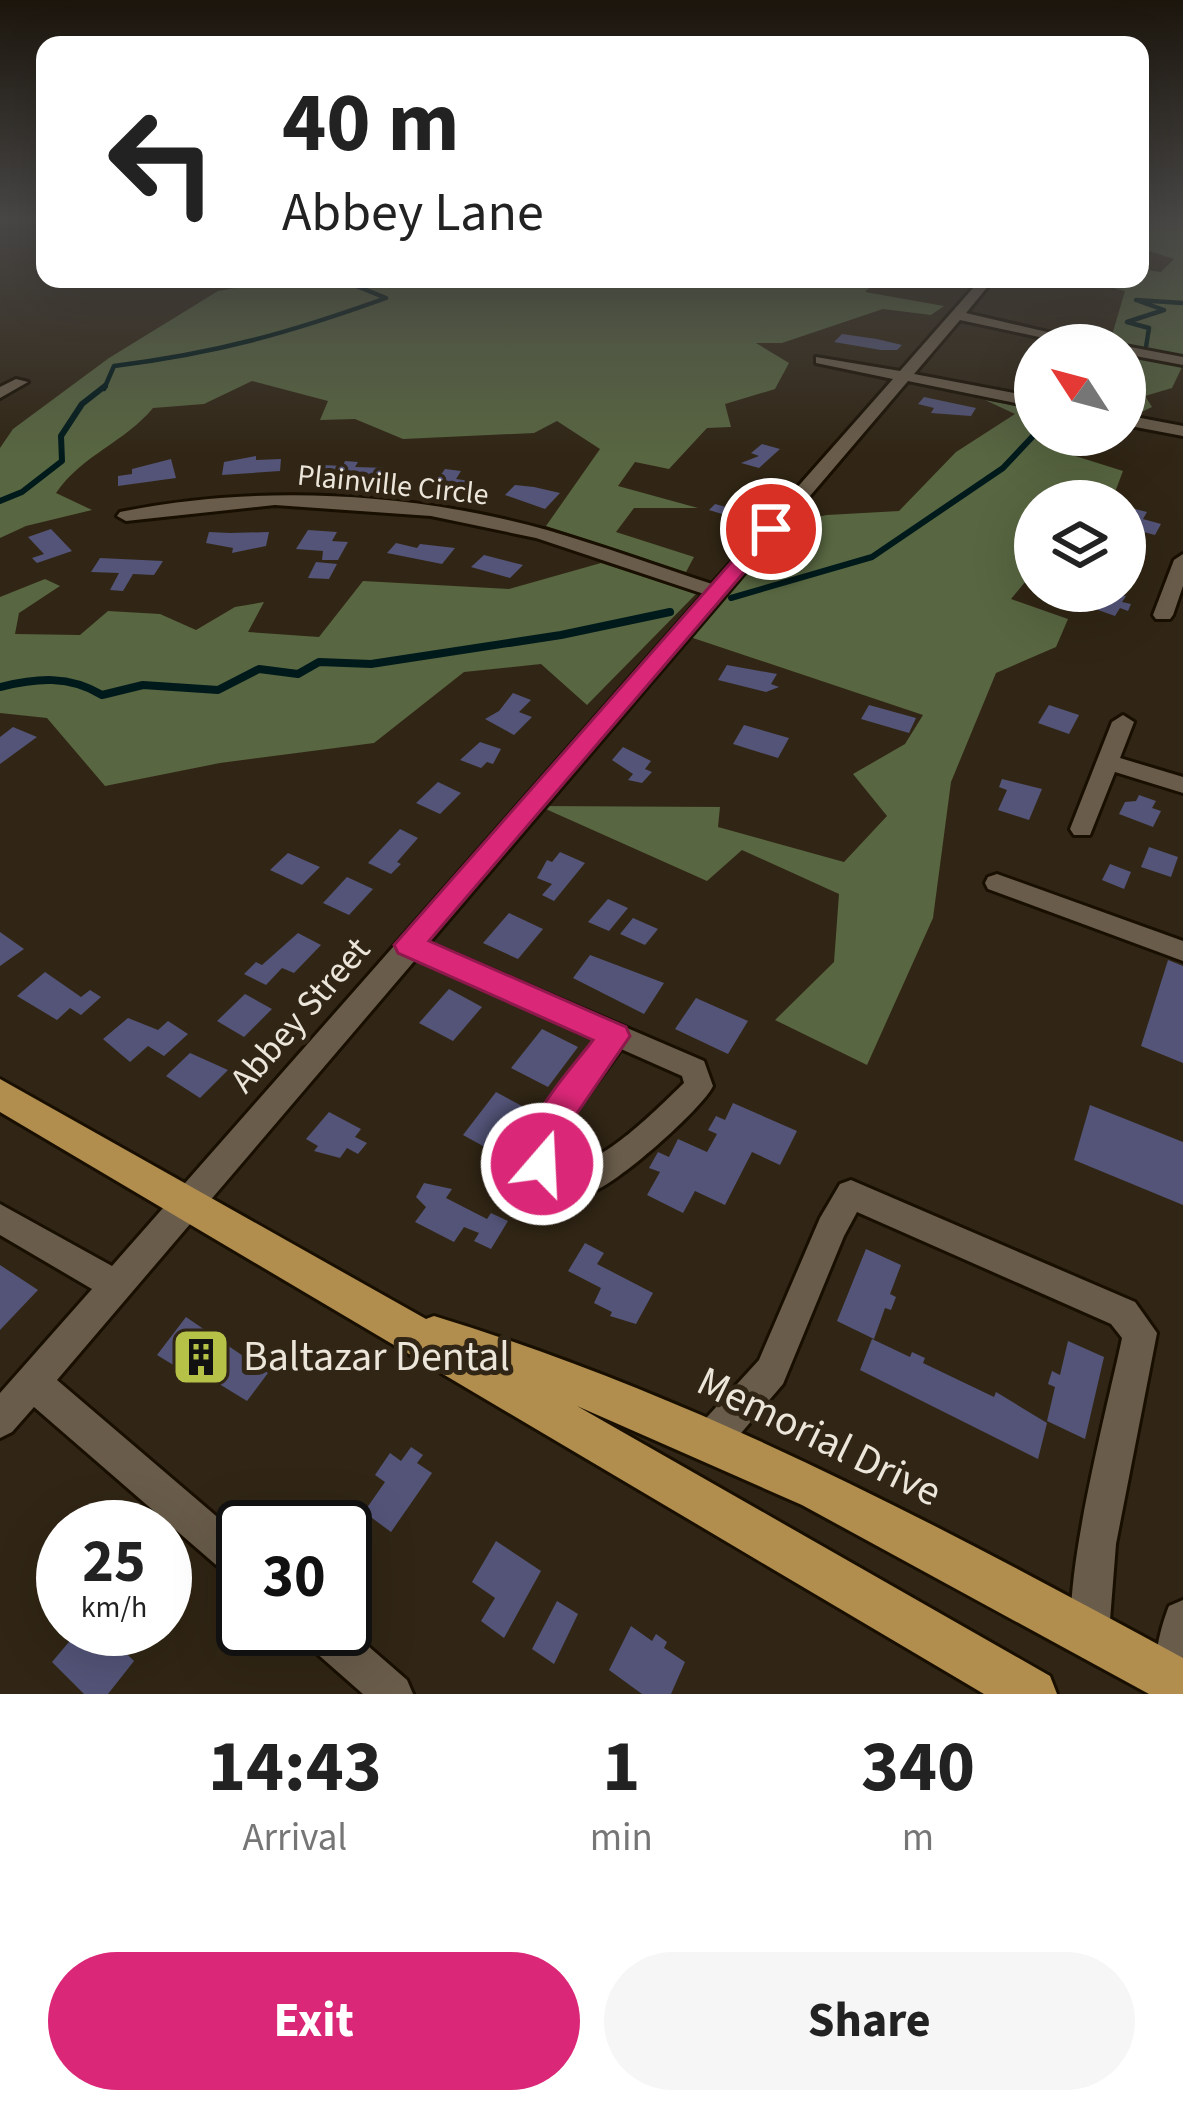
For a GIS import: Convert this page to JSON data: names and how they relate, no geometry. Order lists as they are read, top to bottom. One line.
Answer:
{"streets":{"main road":["Memorial Drive"],"street":["Plainville Circle","Abbey Street"]},"crossings":[["Plainville Circle","Abbey Street"],["Abbey Street","Memorial Drive"]],"places":{"building":["Baltazar Dental"]},"north":"top left","page":{"turn":["40 m","Abbey Lane"],"speed":"25 km/h","limit":"30","eta":["14:43","Arrival","1","min","340","m"],"buttons":["Exit","Share"]}}
